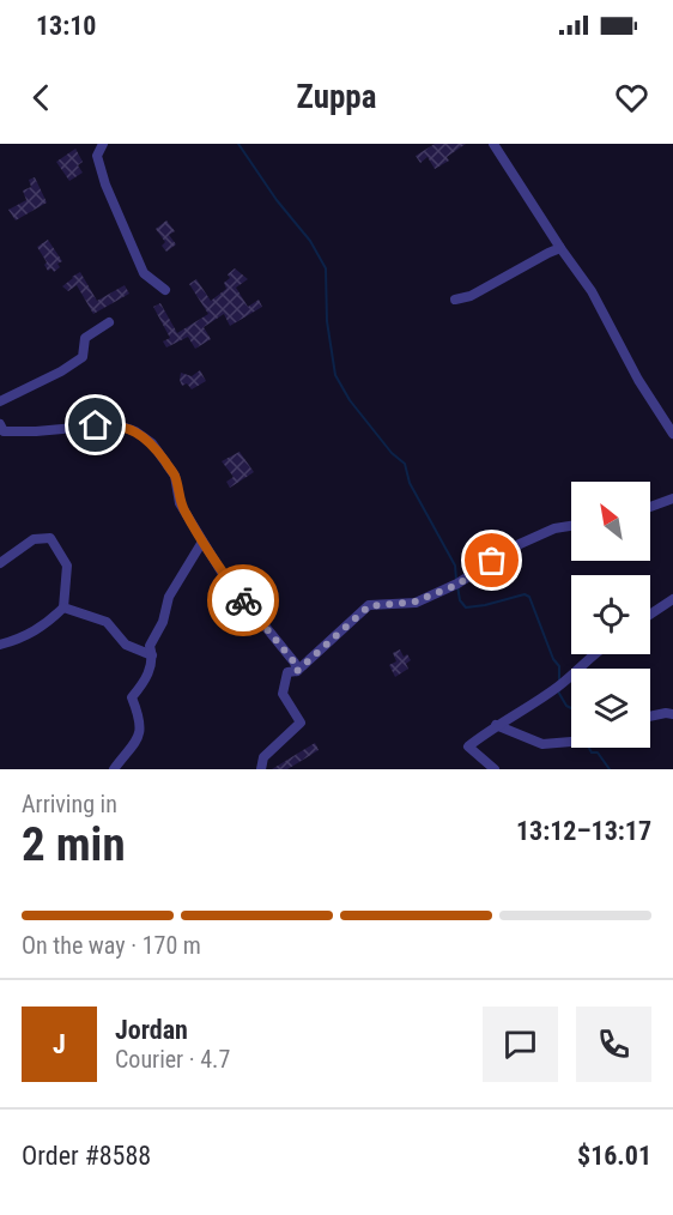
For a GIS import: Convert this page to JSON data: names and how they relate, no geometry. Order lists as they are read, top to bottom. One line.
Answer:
{"north":"top left","page":{"status":"13:10","header":"Zuppa","heading":["2 min","Arriving in","13:12–13:17"],"panel":["Jordan","Courier · 4.7","Order #8588","$16.01"],"bar":"On the way · 170 m","round":"J"}}
